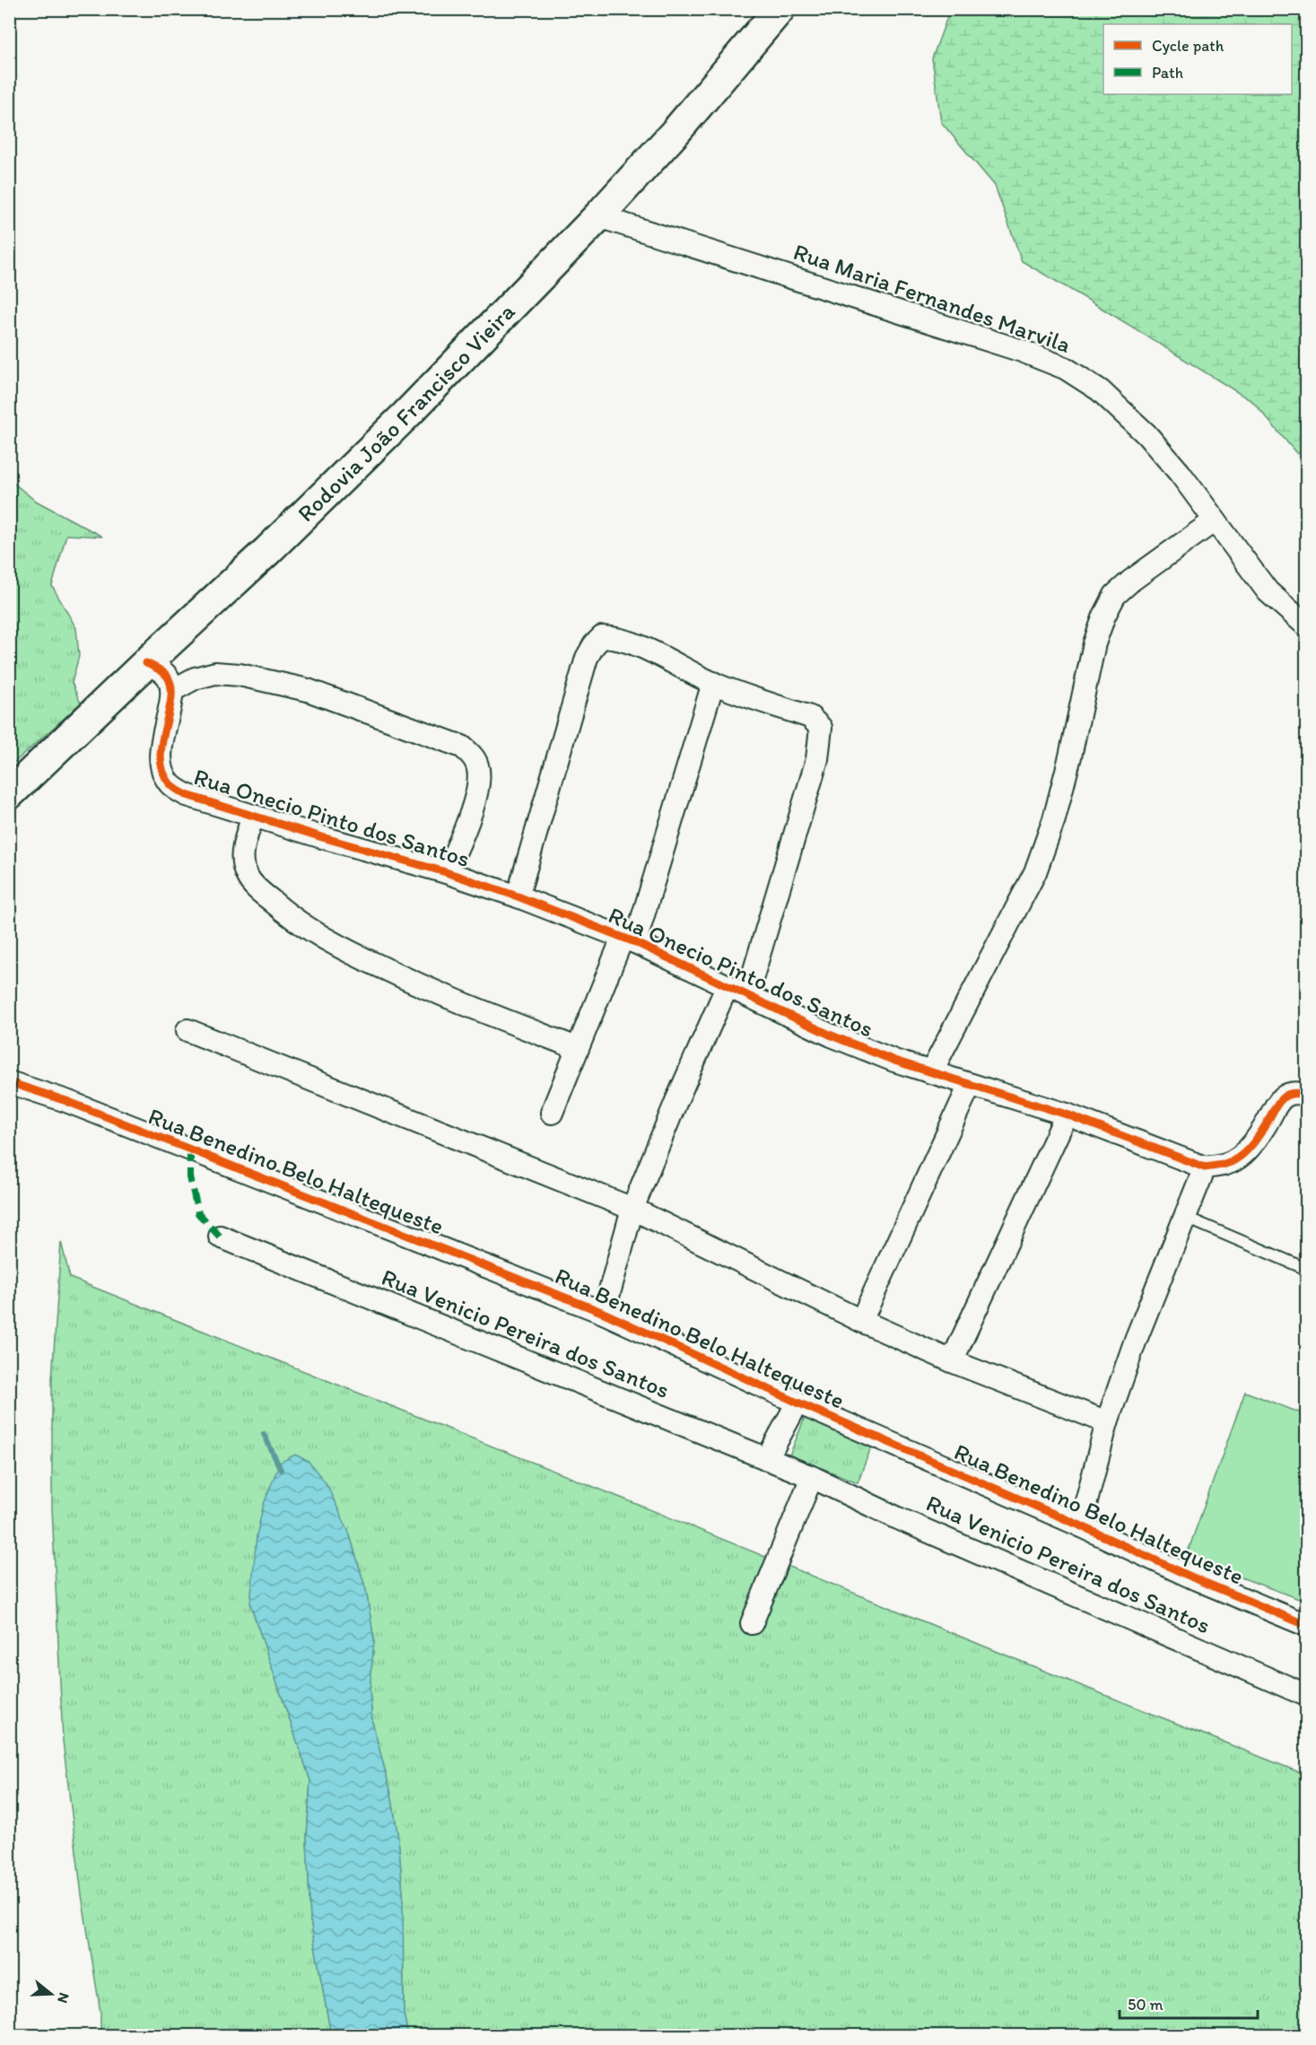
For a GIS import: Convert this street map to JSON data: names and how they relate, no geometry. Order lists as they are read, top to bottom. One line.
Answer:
{"streets":{"main road":["Rodovia João Francisco Vieira"],"street":["Rua Maria Fernandes Marvila","Rua Onecio Pinto dos Santos","Rua Benedino Belo Haltequeste","Rua Venicio Pereira dos Santos"]},"crossings":[["Rua Maria Fernandes Marvila","Rodovia João Francisco Vieira"],["Rua Onecio Pinto dos Santos","Rua Benedino Belo Haltequeste"]],"legend":["Cycle path","Path"],"scale_bar":"50 m","north":"right"}
